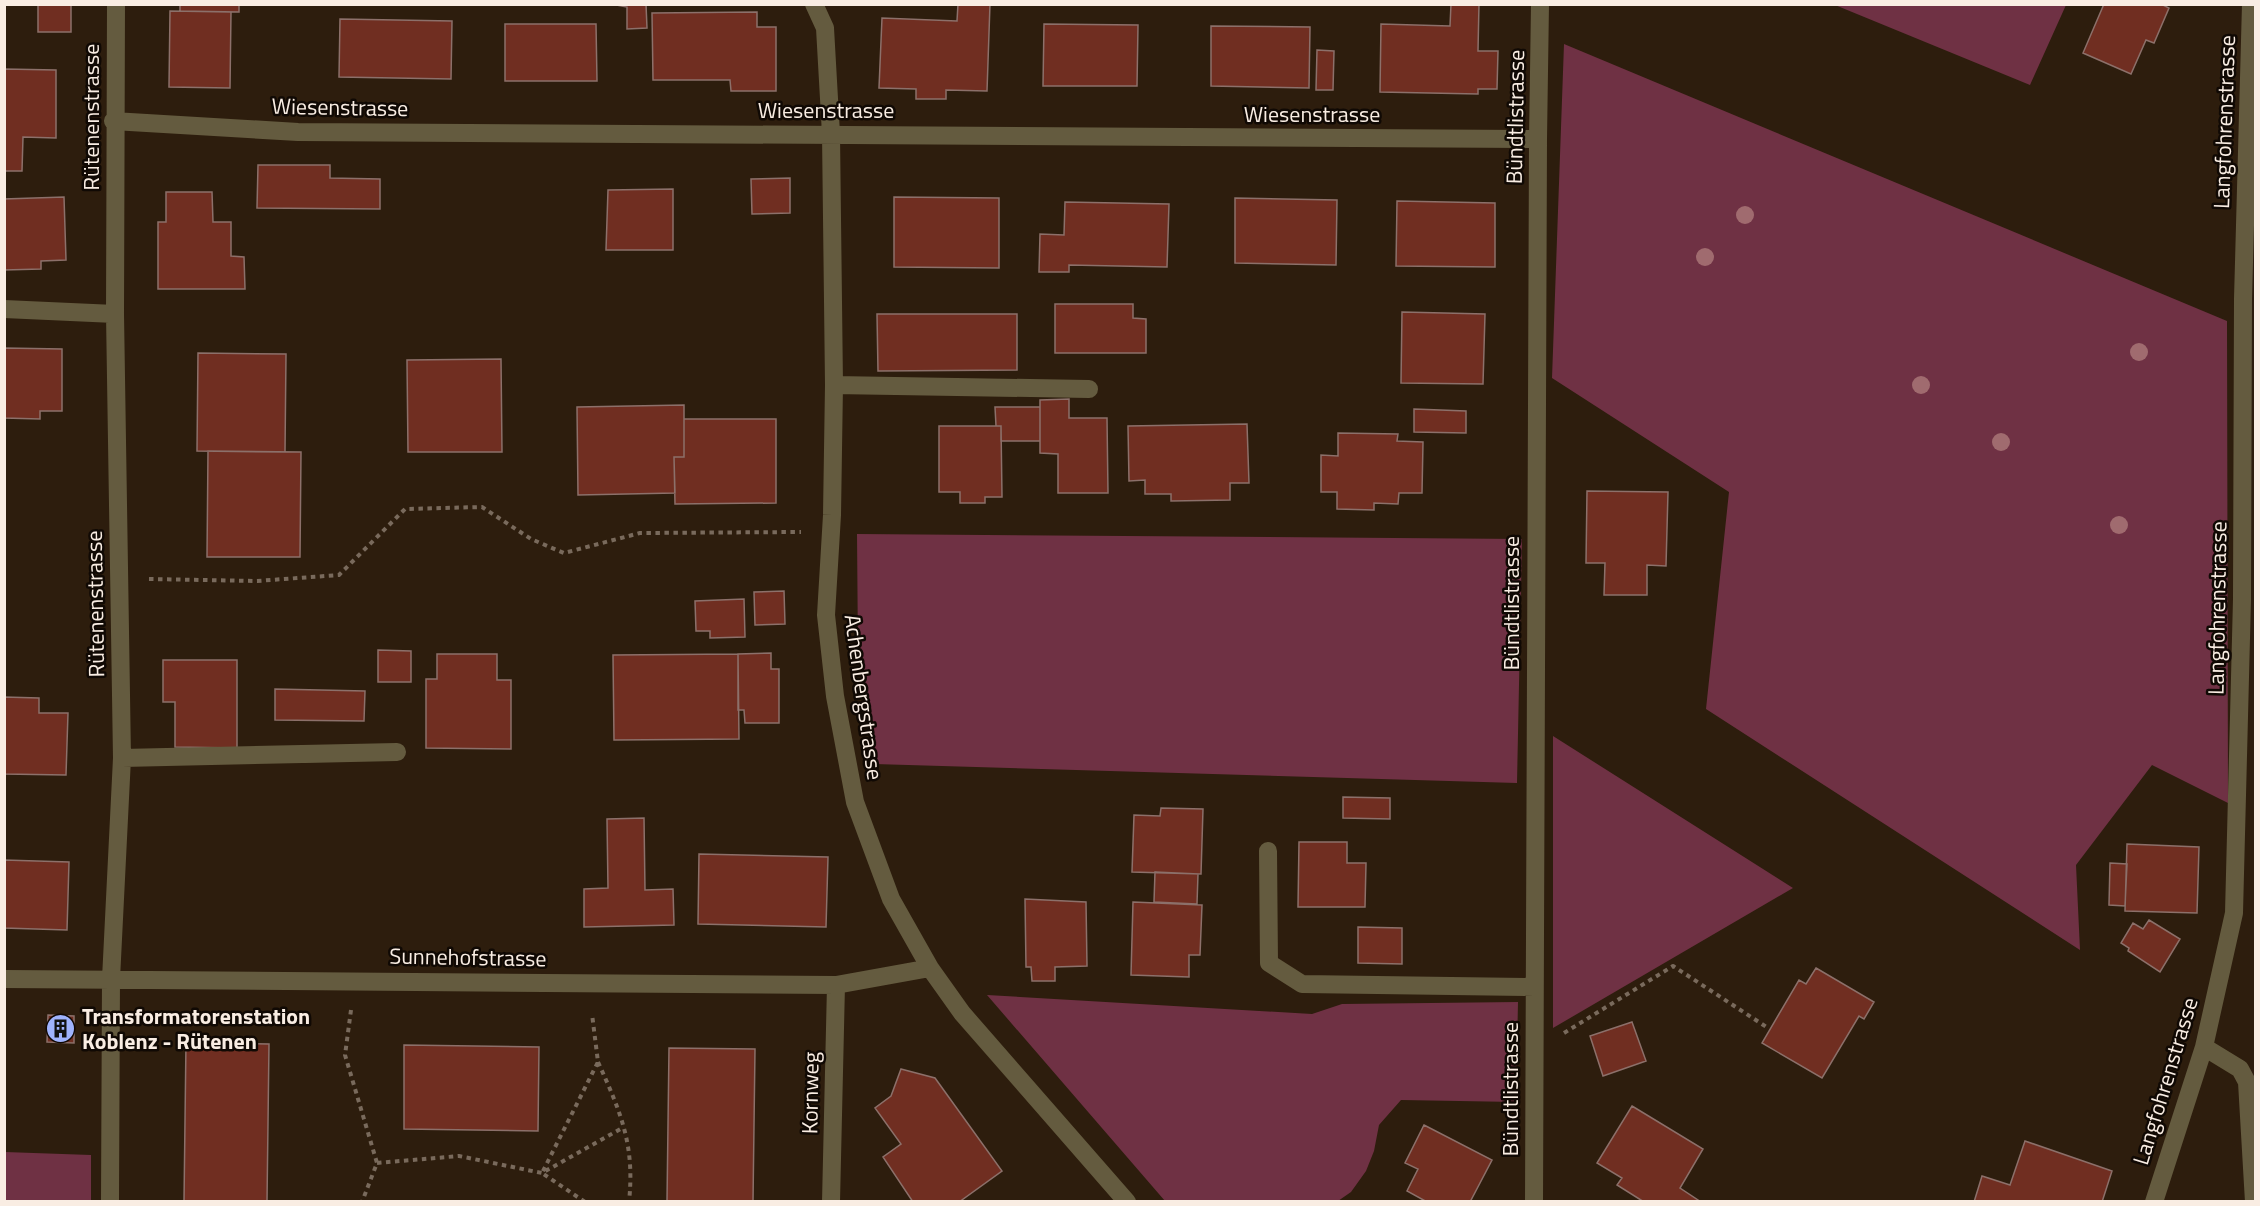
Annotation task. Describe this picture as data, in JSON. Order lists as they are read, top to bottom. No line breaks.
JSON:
{"streets":{"street":["Wiesenstrasse","Rütenenstrasse","Bündtlistrasse","Langfohrenstrasse","Achenbergstrasse","Sunnehofstrasse","Kornweg"]},"crossings":[["Wiesenstrasse","Rütenenstrasse"],["Wiesenstrasse","Bündtlistrasse"],["Wiesenstrasse","Achenbergstrasse"],["Rütenenstrasse","Sunnehofstrasse"],["Achenbergstrasse","Sunnehofstrasse"],["Sunnehofstrasse","Kornweg"]],"places":{"building":["Transformatorenstation Koblenz - Rütenen"]}}
